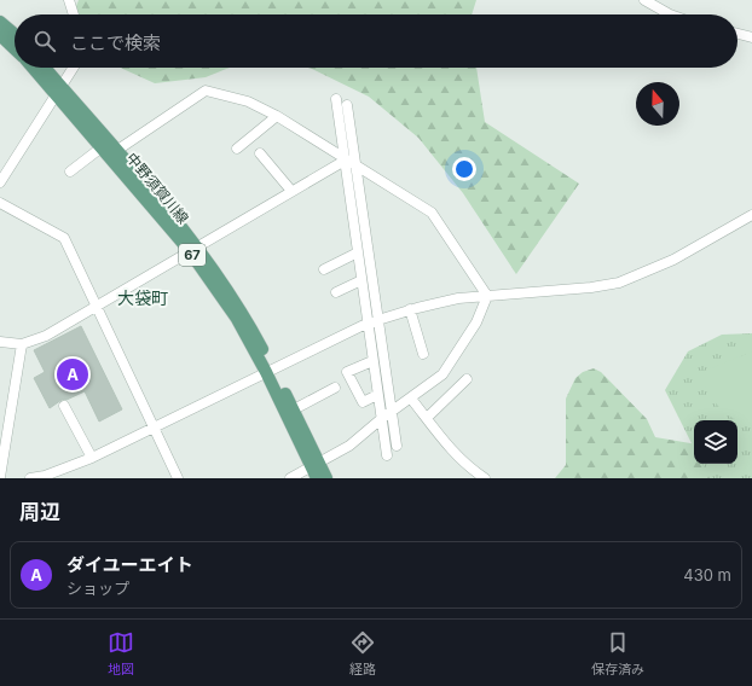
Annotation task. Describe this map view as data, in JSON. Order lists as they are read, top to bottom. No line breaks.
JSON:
{"streets":{"main road":["中野須賀川線","67"]},"districts":["大袋町"],"north":"top","page":{"search":"ここで検索","pins":"A","heading":"周辺","list":[{"mark":"A","name":"ダイユーエイト","note":"ショップ","value":"430 m"}],"nav":["地図","経路","保存済み"]}}
